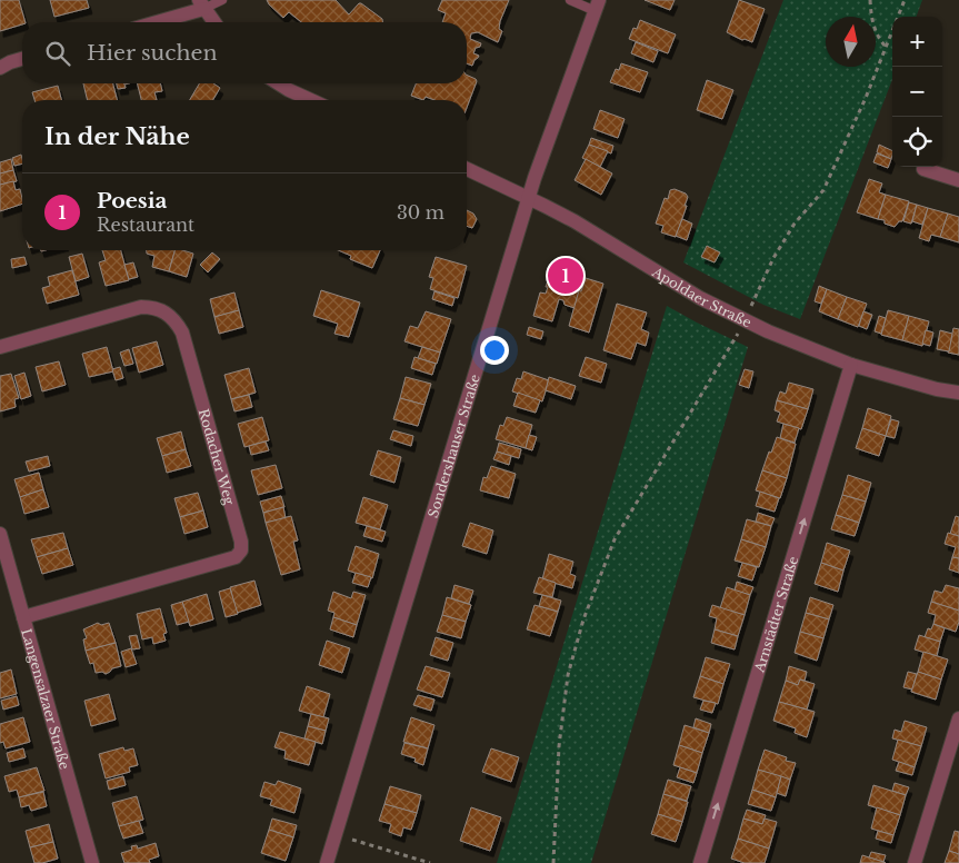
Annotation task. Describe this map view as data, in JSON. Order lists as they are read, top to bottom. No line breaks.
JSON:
{"streets":{"street":["Apoldaer Straße","Sondershauser Straße","Rodacher Weg","Arnstädter Straße","Langensalzaer Straße"]},"crossings":[["Apoldaer Straße","Sondershauser Straße"],["Apoldaer Straße","Arnstädter Straße"],["Rodacher Weg","Langensalzaer Straße"]],"one_way":["Arnstädter Straße"],"north":"top","page":{"map_buttons":["+","−"],"search":"Hier suchen","heading":"In der Nähe","list":[{"mark":"1","name":"Poesia","note":"Restaurant","value":"30 m"}],"pins":"1"}}
